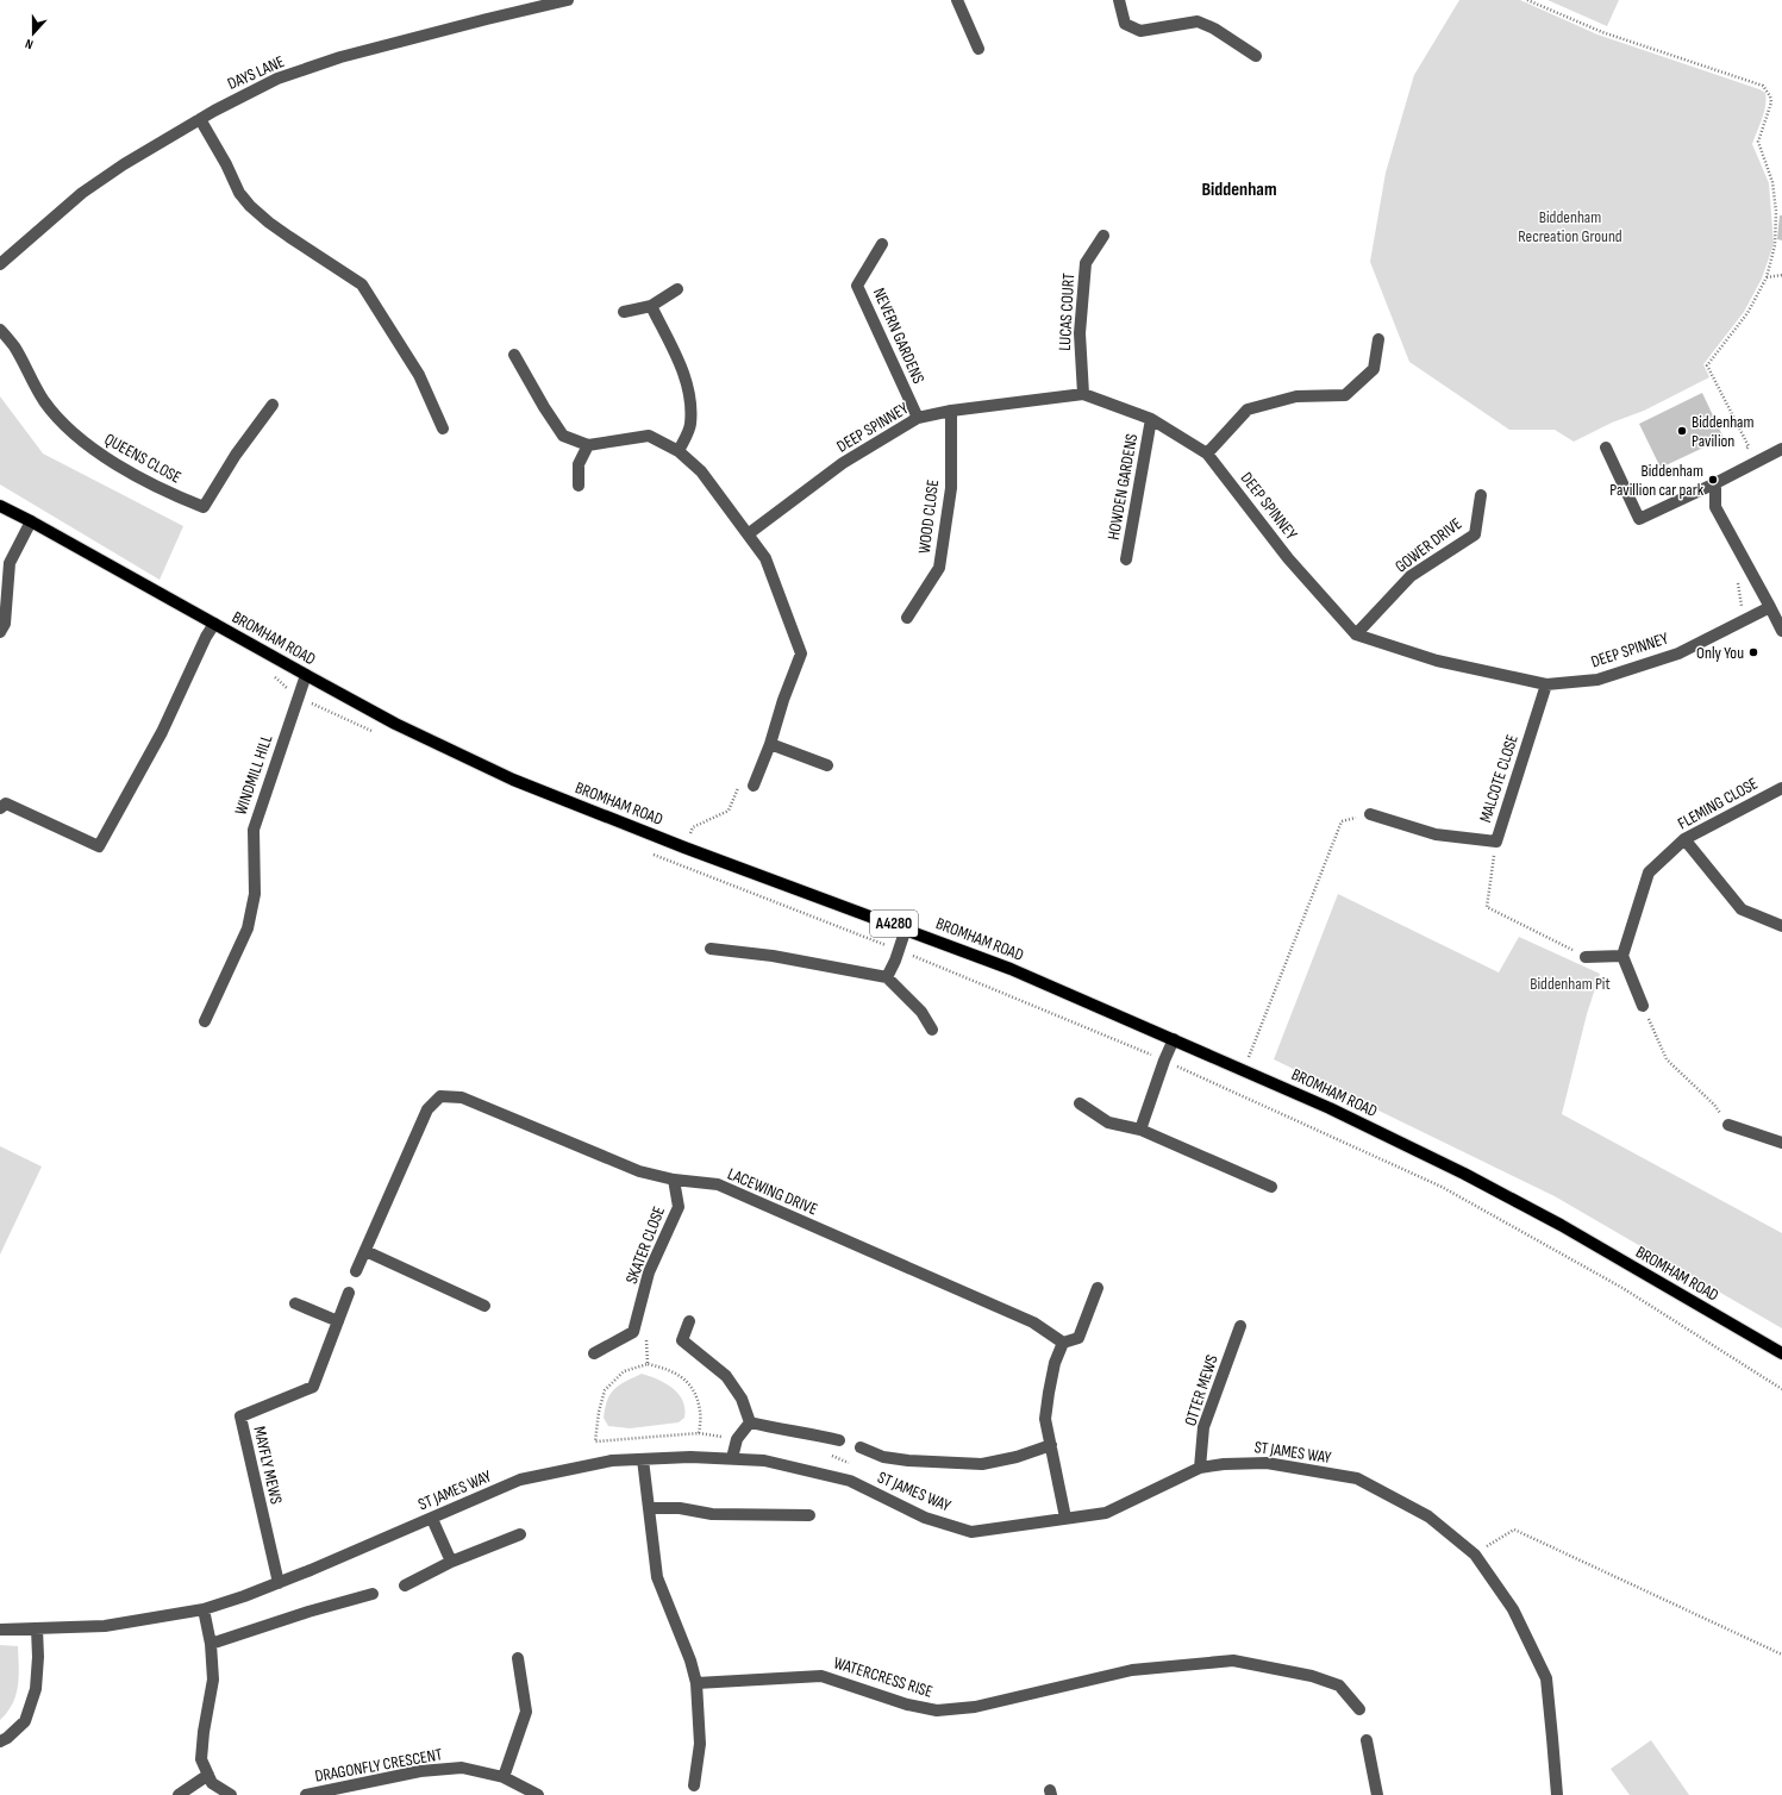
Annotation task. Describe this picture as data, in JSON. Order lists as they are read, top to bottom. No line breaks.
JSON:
{"streets":{"main road":["BROMHAM ROAD","A4280"],"street":["DAYS LANE","LUCAS COURT","NEVERN GARDENS","DEEP SPINNEY","QUEENS CLOSE","HOWDEN GARDENS","WOOD CLOSE","GOWER DRIVE","WINDMILL HILL","MALCOTE CLOSE","FLEMING CLOSE","LACEWING DRIVE","SKATER CLOSE","OTTER MEWS","ST JAMES WAY","MAYFLY MEWS","WATERCRESS RISE","DRAGONFLY CRESCENT"]},"crossings":[["LUCAS COURT","DEEP SPINNEY"],["NEVERN GARDENS","DEEP SPINNEY"],["DEEP SPINNEY","HOWDEN GARDENS"],["DEEP SPINNEY","WOOD CLOSE"],["DEEP SPINNEY","GOWER DRIVE"],["DEEP SPINNEY","MALCOTE CLOSE"],["BROMHAM ROAD","WINDMILL HILL"],["LACEWING DRIVE","SKATER CLOSE"],["OTTER MEWS","ST JAMES WAY"],["ST JAMES WAY","MAYFLY MEWS"]],"districts":["Biddenham"],"parks":["Biddenham Recreation Ground","Biddenham Pit"],"places":["Biddenham Pavilion","Biddenham Pavillion car park","Only You"],"north":"bottom"}
